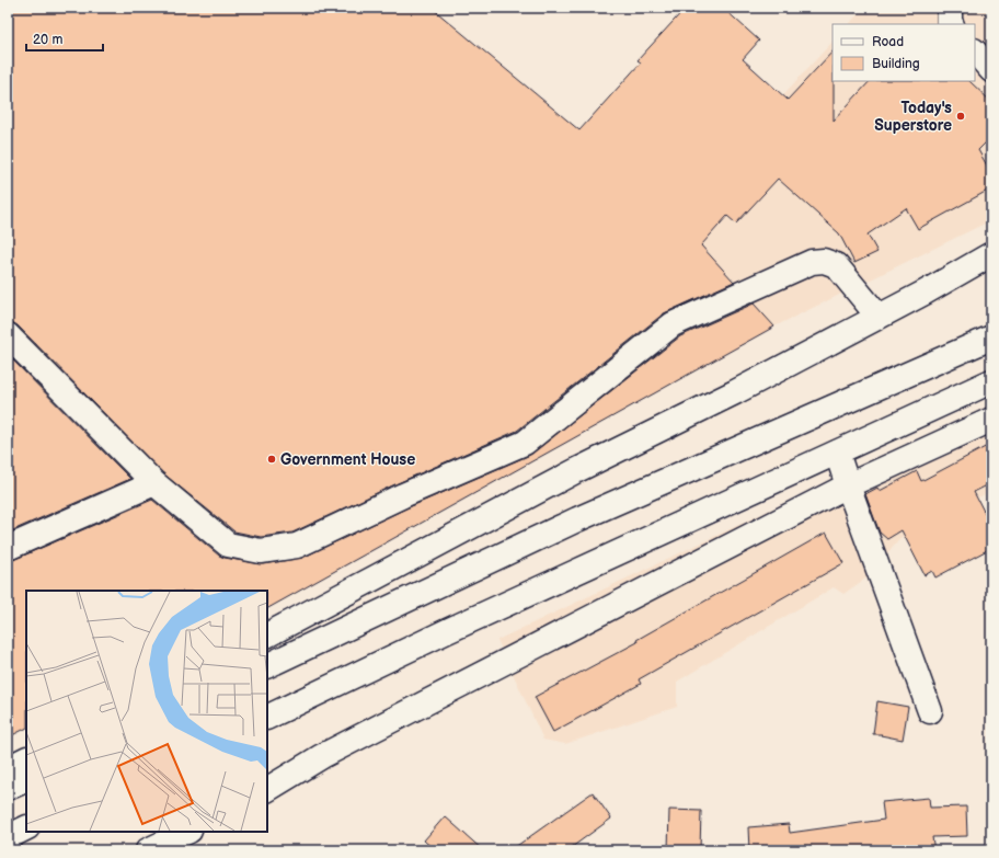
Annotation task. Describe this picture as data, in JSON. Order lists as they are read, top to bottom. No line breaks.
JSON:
{"places":["Today's Superstore","Government House"],"legend":["Road","Building"],"scale_bar":"20 m"}
